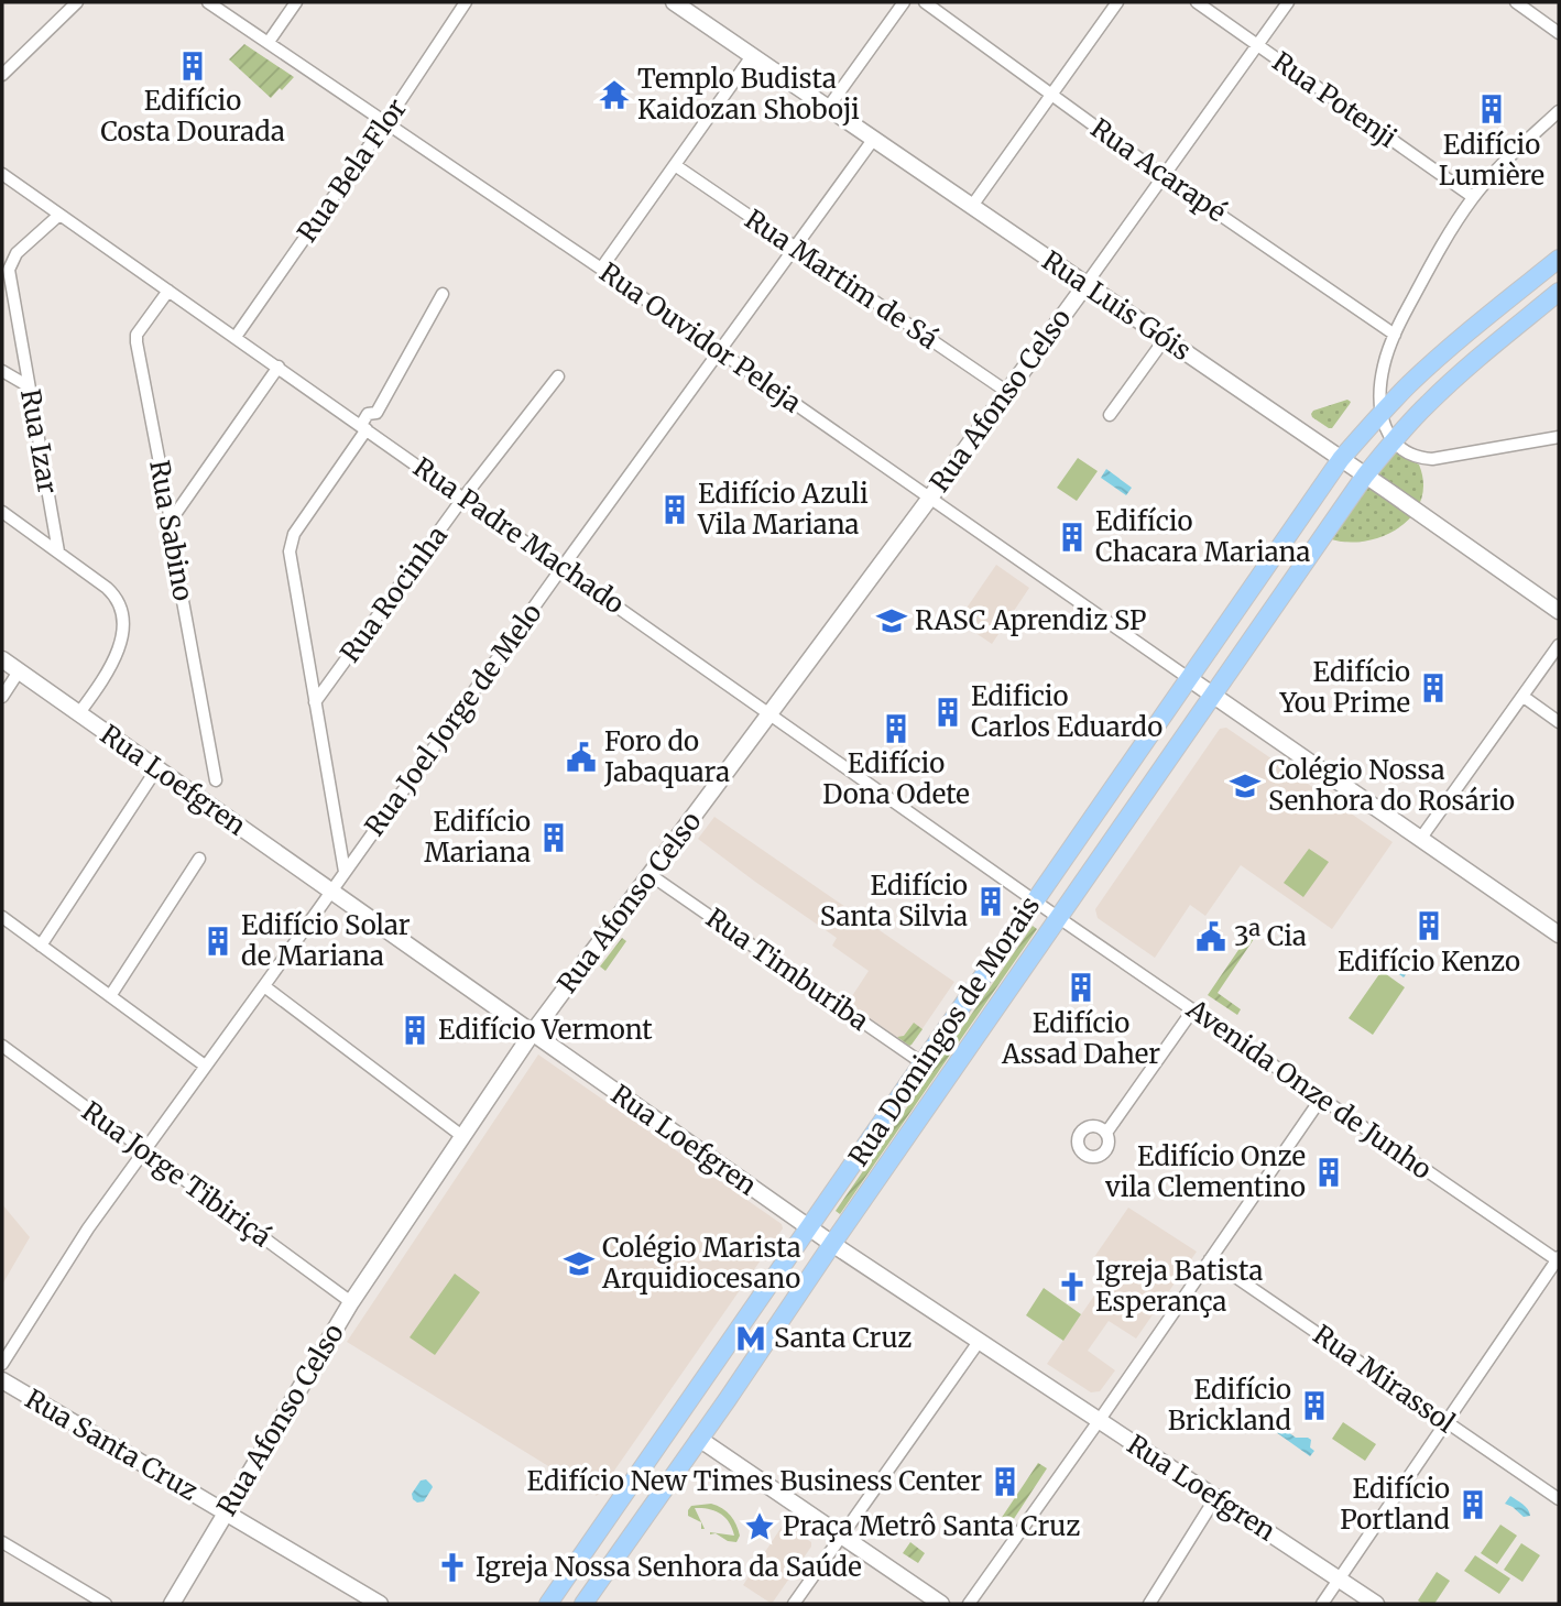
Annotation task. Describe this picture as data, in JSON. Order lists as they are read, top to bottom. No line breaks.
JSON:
{"streets":{"main road":["Rua Domingos de Morais"],"street":["Rua Potenji","Rua Bela Flor","Rua Acarapé","Rua Martim de Sá","Rua Luis Góis","Rua Ouvidor Peleja","Rua Afonso Celso","Rua Izar","Rua Sabino","Rua Padre Machado","Rua Rocinha","Rua Joel Jorge de Melo","Rua Loefgren","Rua Timburiba","Avenida Onze de Junho","Rua Jorge Tibiriçá","Rua Mirassol","Rua Santa Cruz"]},"crossings":[["Rua Potenji","Rua Afonso Celso"],["Rua Bela Flor","Rua Ouvidor Peleja"],["Rua Bela Flor","Rua Padre Machado"],["Rua Acarapé","Rua Afonso Celso"],["Rua Martim de Sá","Rua Afonso Celso"],["Rua Martim de Sá","Rua Joel Jorge de Melo"],["Rua Luis Góis","Rua Afonso Celso"],["Rua Luis Góis","Rua Joel Jorge de Melo"],["Rua Luis Góis","Rua Domingos de Morais"],["Rua Ouvidor Peleja","Rua Afonso Celso"],["Rua Ouvidor Peleja","Rua Joel Jorge de Melo"],["Rua Ouvidor Peleja","Rua Domingos de Morais"],["Rua Afonso Celso","Rua Padre Machado"],["Rua Afonso Celso","Rua Loefgren"],["Rua Afonso Celso","Rua Timburiba"],["Rua Afonso Celso","Rua Jorge Tibiriçá"],["Rua Afonso Celso","Rua Santa Cruz"],["Rua Izar","Rua Padre Machado"],["Rua Sabino","Rua Padre Machado"],["Rua Padre Machado","Rua Rocinha"],["Rua Padre Machado","Rua Joel Jorge de Melo"],["Rua Padre Machado","Rua Domingos de Morais"],["Rua Padre Machado","Avenida Onze de Junho"],["Rua Joel Jorge de Melo","Rua Loefgren"],["Rua Joel Jorge de Melo","Rua Jorge Tibiriçá"],["Rua Loefgren","Rua Domingos de Morais"],["Rua Timburiba","Rua Domingos de Morais"],["Rua Domingos de Morais","Avenida Onze de Junho"]],"places":{"building":["Edifício Costa Dourada","Edifício Lumière","Edifício Azuli Vila Mariana","Edifício Chacara Mariana","Edifício You Prime","Edificio Carlos Eduardo","Edifício Dona Odete","Edifício Mariana","Edifício Santa Silvia","Edifício Kenzo","Edifício Solar de Mariana","Edifício Assad Daher","Edifício Vermont","Edifício Onze vila Clementino","Edifício Brickland","Edifício New Times Business Center","Edifício Portland"],"temple":["Templo Budista Kaidozan Shoboji"],"school or university":["RASC Aprendiz SP","Colégio Nossa Senhora do Rosário","Colégio Marista Arquidiocesano"],"public building":["Foro do Jabaquara","3ª Cia"],"church":["Igreja Batista Esperança","Igreja Nossa Senhora da Saúde"],"metro station":["Santa Cruz"],"place":["Praça Metrô Santa Cruz"]}}
